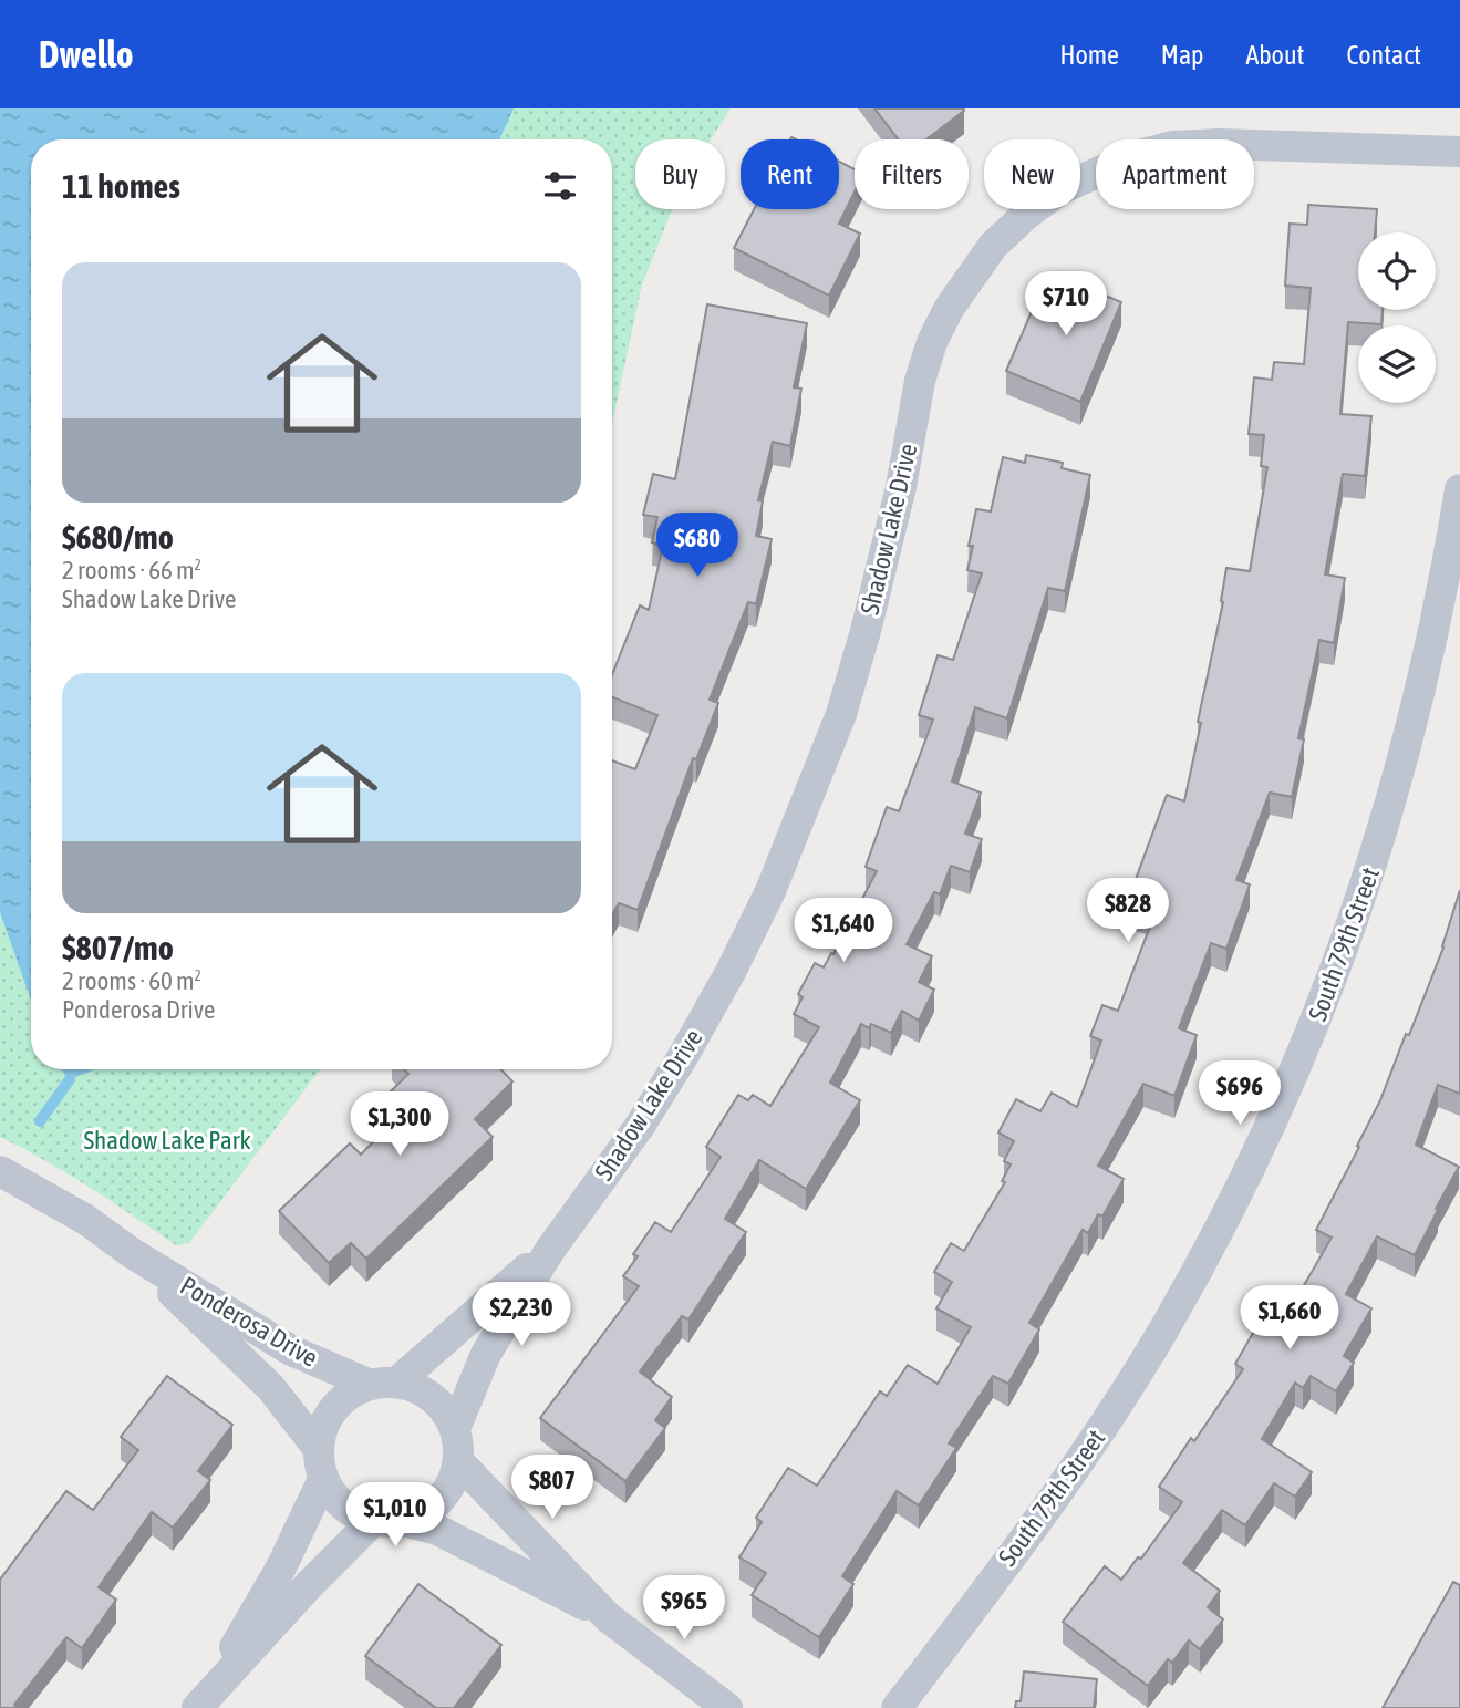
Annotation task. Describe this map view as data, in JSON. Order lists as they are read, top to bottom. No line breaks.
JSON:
{"streets":{"street":["Shadow Lake Drive","South 79th Street","Ponderosa Drive"]},"crossings":[["Shadow Lake Drive","Ponderosa Drive"]],"parks":["Shadow Lake Park"],"page":{"header":"Dwello","nav":["Home","Map","About","Contact"],"chip":["Buy","Rent","Filters","New","Apartment"],"heading":"11 homes","list":[{"name":"$680/mo","note":"2 rooms · 66 m² · Shadow Lake Drive"},{"name":"$807/mo","note":"2 rooms · 60 m² · Ponderosa Drive"}],"price":["$710","$680","$828","$1,640","$696","$1,300","$2,230","$1,660","$807","$1,010","$965"]}}
